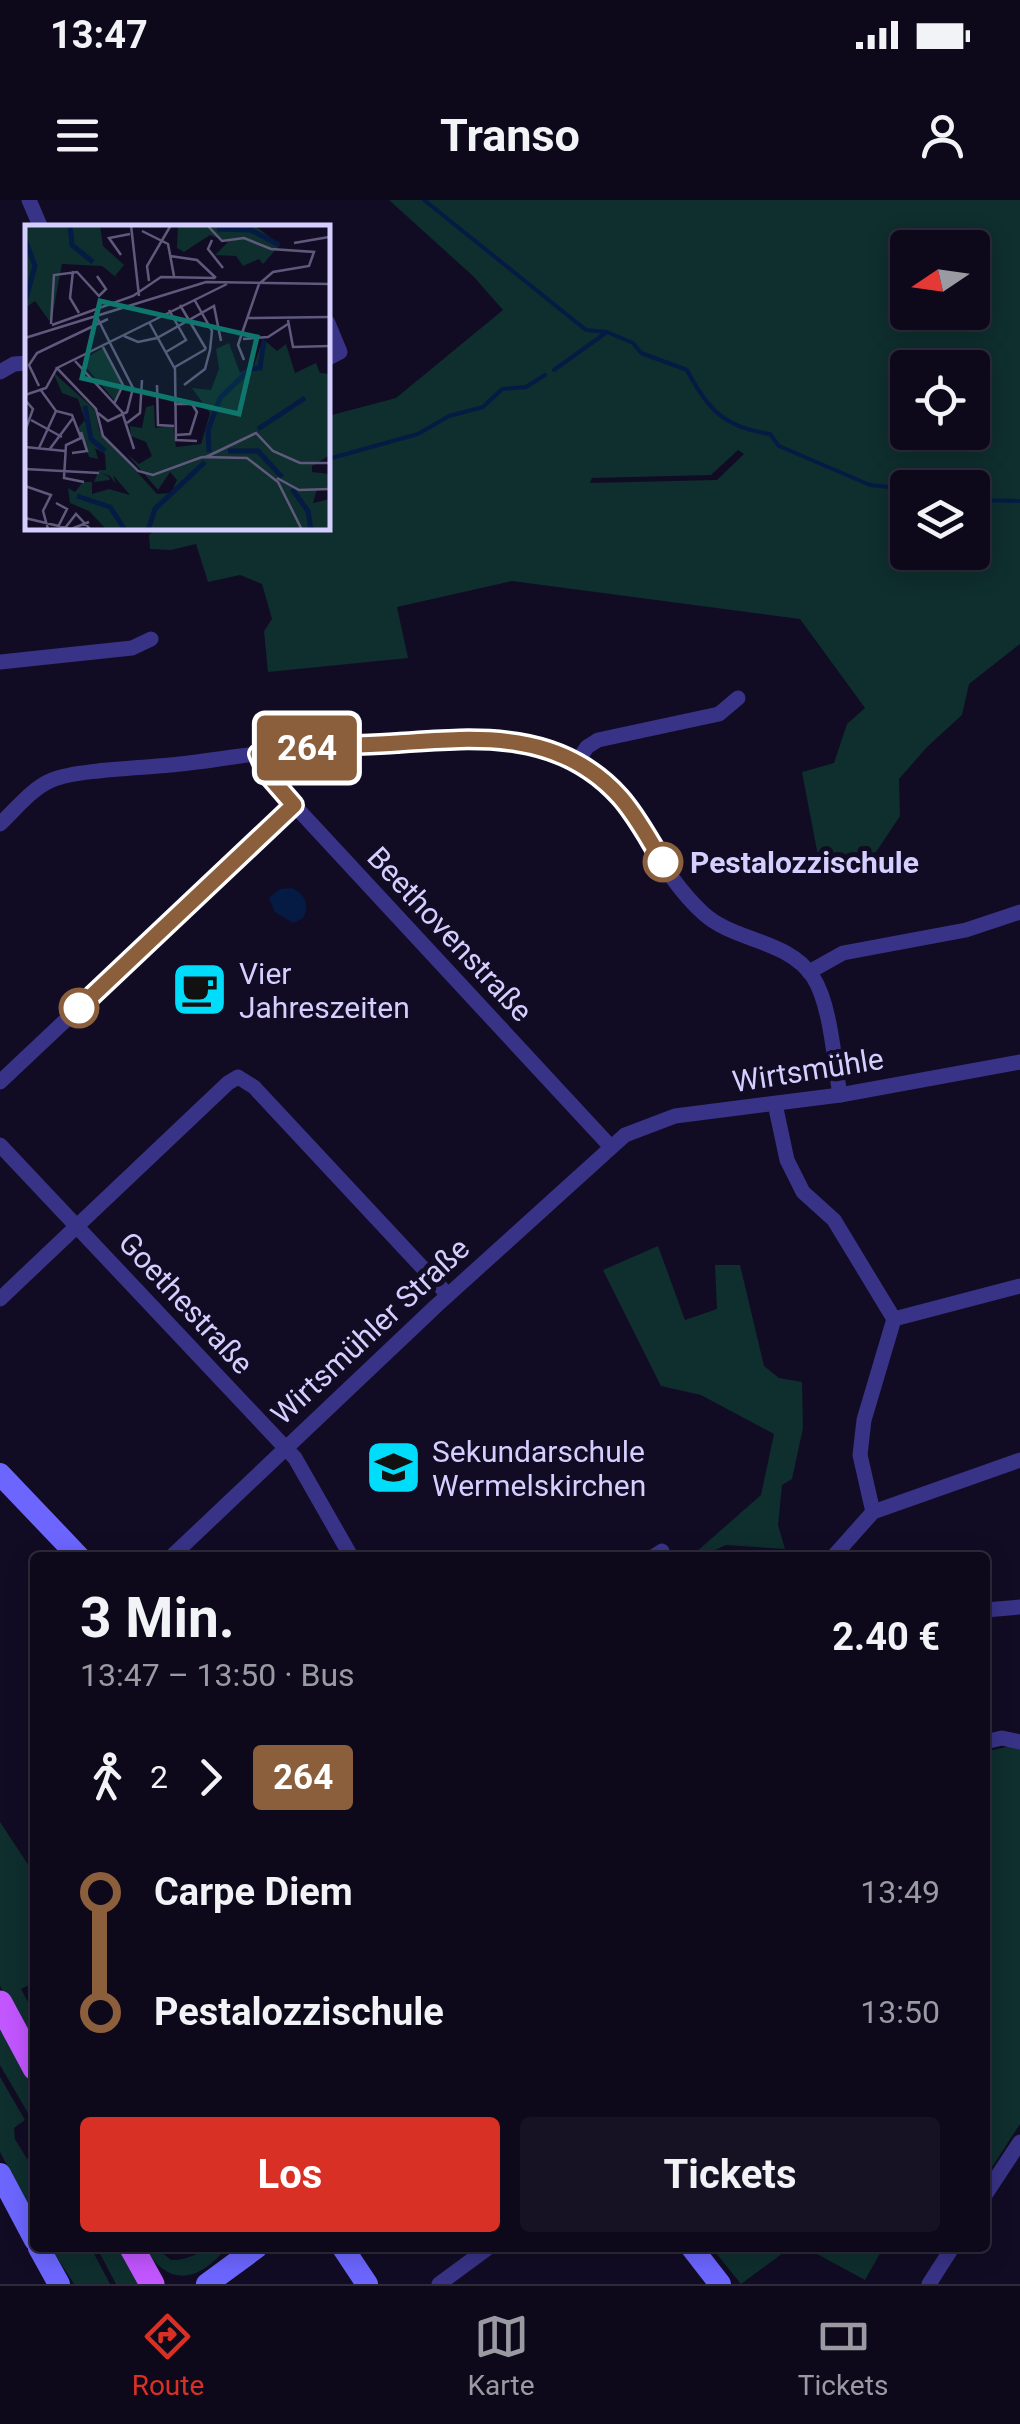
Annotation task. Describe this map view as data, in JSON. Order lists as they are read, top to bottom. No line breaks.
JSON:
{"streets":{"street":["Beethovenstraße","Wirtsmühle","Goethestraße","Wirtsmühler Straße"]},"crossings":[["Beethovenstraße","Wirtsmühle"],["Beethovenstraße","Wirtsmühler Straße"],["Wirtsmühle","Wirtsmühler Straße"],["Goethestraße","Wirtsmühler Straße"]],"places":{"other":["Pestalozzischule"],"cafe":["Vier Jahreszeiten"],"school or university":["Sekundarschule Wermelskirchen"]},"lines":["bus line 264"],"north":"left","page":{"status":"13:47","header":"Transo","on_map":"264","heading":["3 Min.","13:47 – 13:50 · Bus","2.40 €"],"legs":["2","264"],"list":[{"name":"Carpe Diem","value":"13:49"},{"name":"Pestalozzischule","value":"13:50"}],"buttons":["Los","Tickets"],"tabs":["Route","Karte","Tickets"]}}
